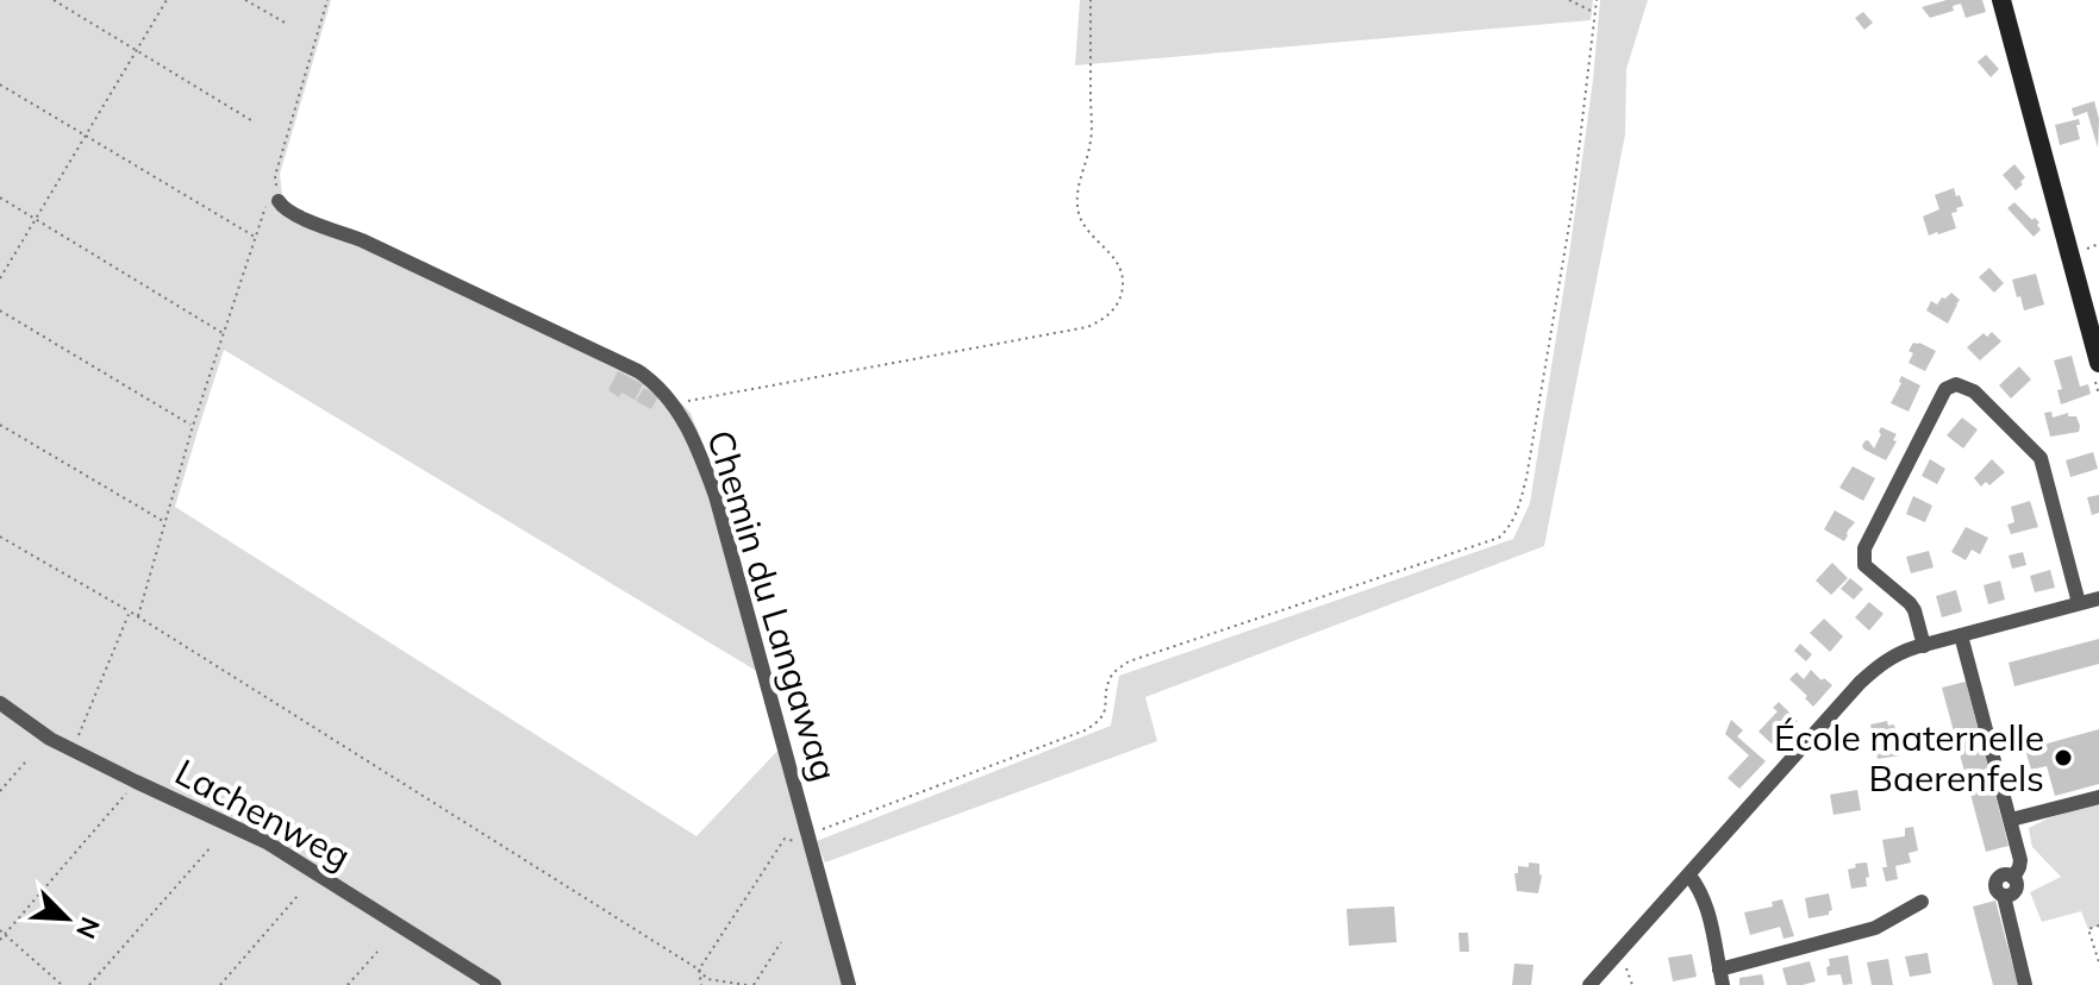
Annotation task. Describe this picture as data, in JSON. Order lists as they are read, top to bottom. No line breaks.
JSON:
{"streets":{"street":["Chemin du Langawag","Lachenweg"]},"places":["École maternelle Baerenfels"],"north":"bottom right"}
